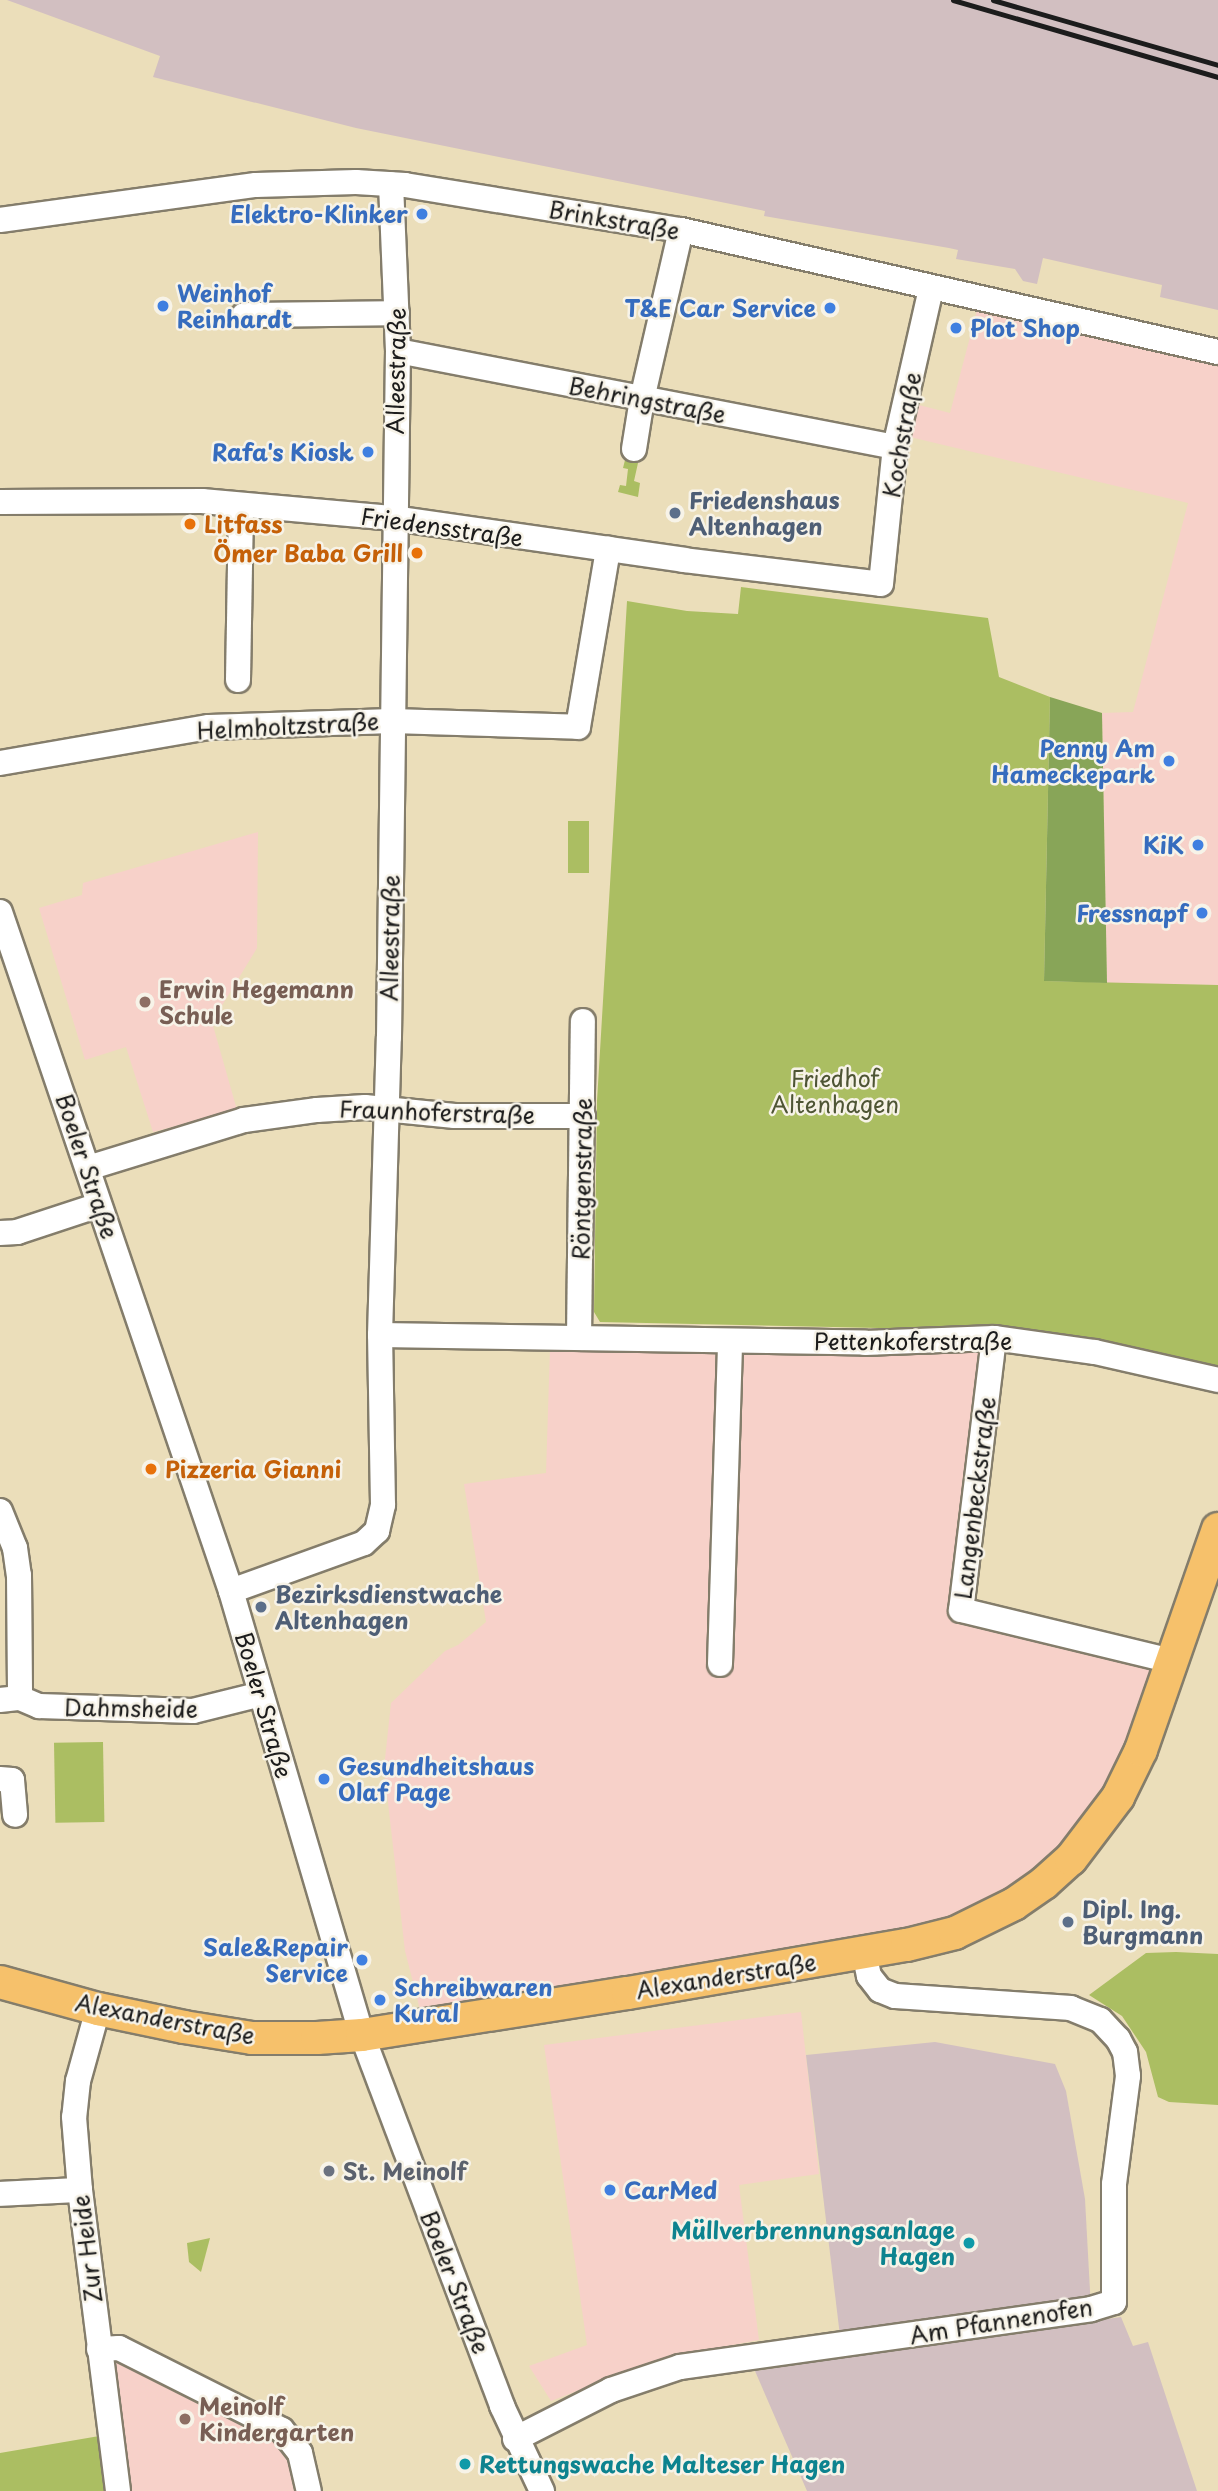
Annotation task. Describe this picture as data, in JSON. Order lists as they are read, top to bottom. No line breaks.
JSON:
{"streets":{"main road":["Alexanderstraße"],"street":["Brinkstraße","Alleestraße","Behringstraße","Kochstraße","Friedensstraße","Helmholtzstraße","Fraunhoferstraße","Boeler Straße","Röntgenstraße","Pettenkoferstraße","Langenbeckstraße","Dahmsheide","Zur Heide","Am Pfannenofen"]},"crossings":[["Brinkstraße","Alleestraße"],["Brinkstraße","Kochstraße"],["Alleestraße","Behringstraße"],["Alleestraße","Friedensstraße"],["Alleestraße","Helmholtzstraße"],["Alleestraße","Fraunhoferstraße"],["Alleestraße","Boeler Straße"],["Alleestraße","Pettenkoferstraße"],["Behringstraße","Kochstraße"],["Kochstraße","Friedensstraße"],["Friedensstraße","Helmholtzstraße"],["Fraunhoferstraße","Boeler Straße"],["Fraunhoferstraße","Röntgenstraße"],["Boeler Straße","Dahmsheide"],["Boeler Straße","Alexanderstraße"],["Boeler Straße","Am Pfannenofen"],["Röntgenstraße","Pettenkoferstraße"],["Pettenkoferstraße","Langenbeckstraße"],["Langenbeckstraße","Alexanderstraße"],["Alexanderstraße","Zur Heide"],["Alexanderstraße","Am Pfannenofen"]],"parks":["Friedhof Altenhagen"],"places":["Elektro-Klinker","Weinhof Reinhardt","T&E Car Service","Plot Shop","Rafa's Kiosk","Friedenshaus Altenhagen","Litfass","Ömer Baba Grill","Penny Am Hameckepark","KiK","Fressnapf","Erwin Hegemann Schule","Pizzeria Gianni","Bezirksdienstwache Altenhagen","Gesundheitshaus Olaf Page","Dipl. Ing. Burgmann","Sale&Repair Service","Schreibwaren Kural","St. Meinolf","CarMed","Müllverbrennungsanlage Hagen","Meinolf Kindergarten","Rettungswache Malteser Hagen"]}
